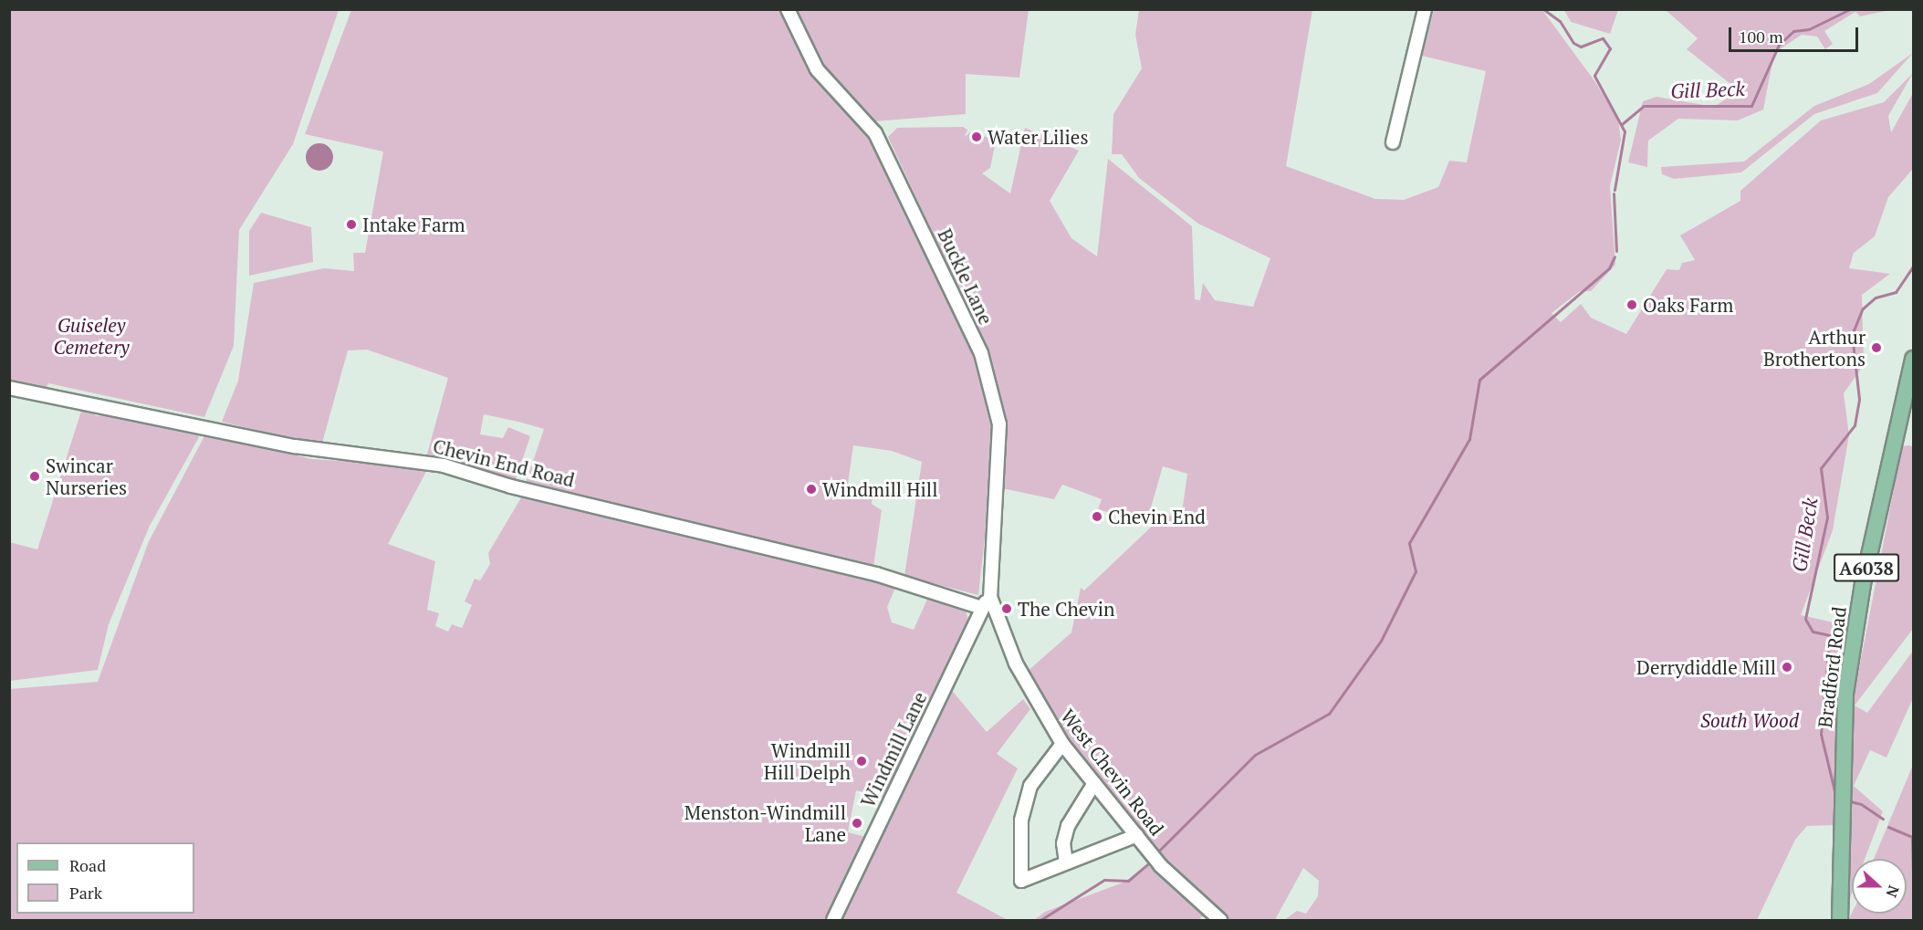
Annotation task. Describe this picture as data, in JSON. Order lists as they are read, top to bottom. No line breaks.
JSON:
{"streets":{"main road":["A6038","Bradford Road"],"street":["Buckle Lane","Chevin End Road","Windmill Lane","West Chevin Road"]},"crossings":[["Buckle Lane","Windmill Lane"],["Buckle Lane","West Chevin Road"],["Chevin End Road","Windmill Lane"],["Windmill Lane","West Chevin Road"]],"water":["Gill Beck"],"parks":["Guiseley Cemetery","South Wood"],"places":["Water Lilies","Intake Farm","Oaks Farm","Arthur Brothertons","Swincar Nurseries","Windmill Hill","Chevin End","The Chevin","Derrydiddle Mill","Windmill Hill Delph","Menston-Windmill Lane"],"legend":["Road","Park"],"scale_bar":"100 m","north":"right"}
